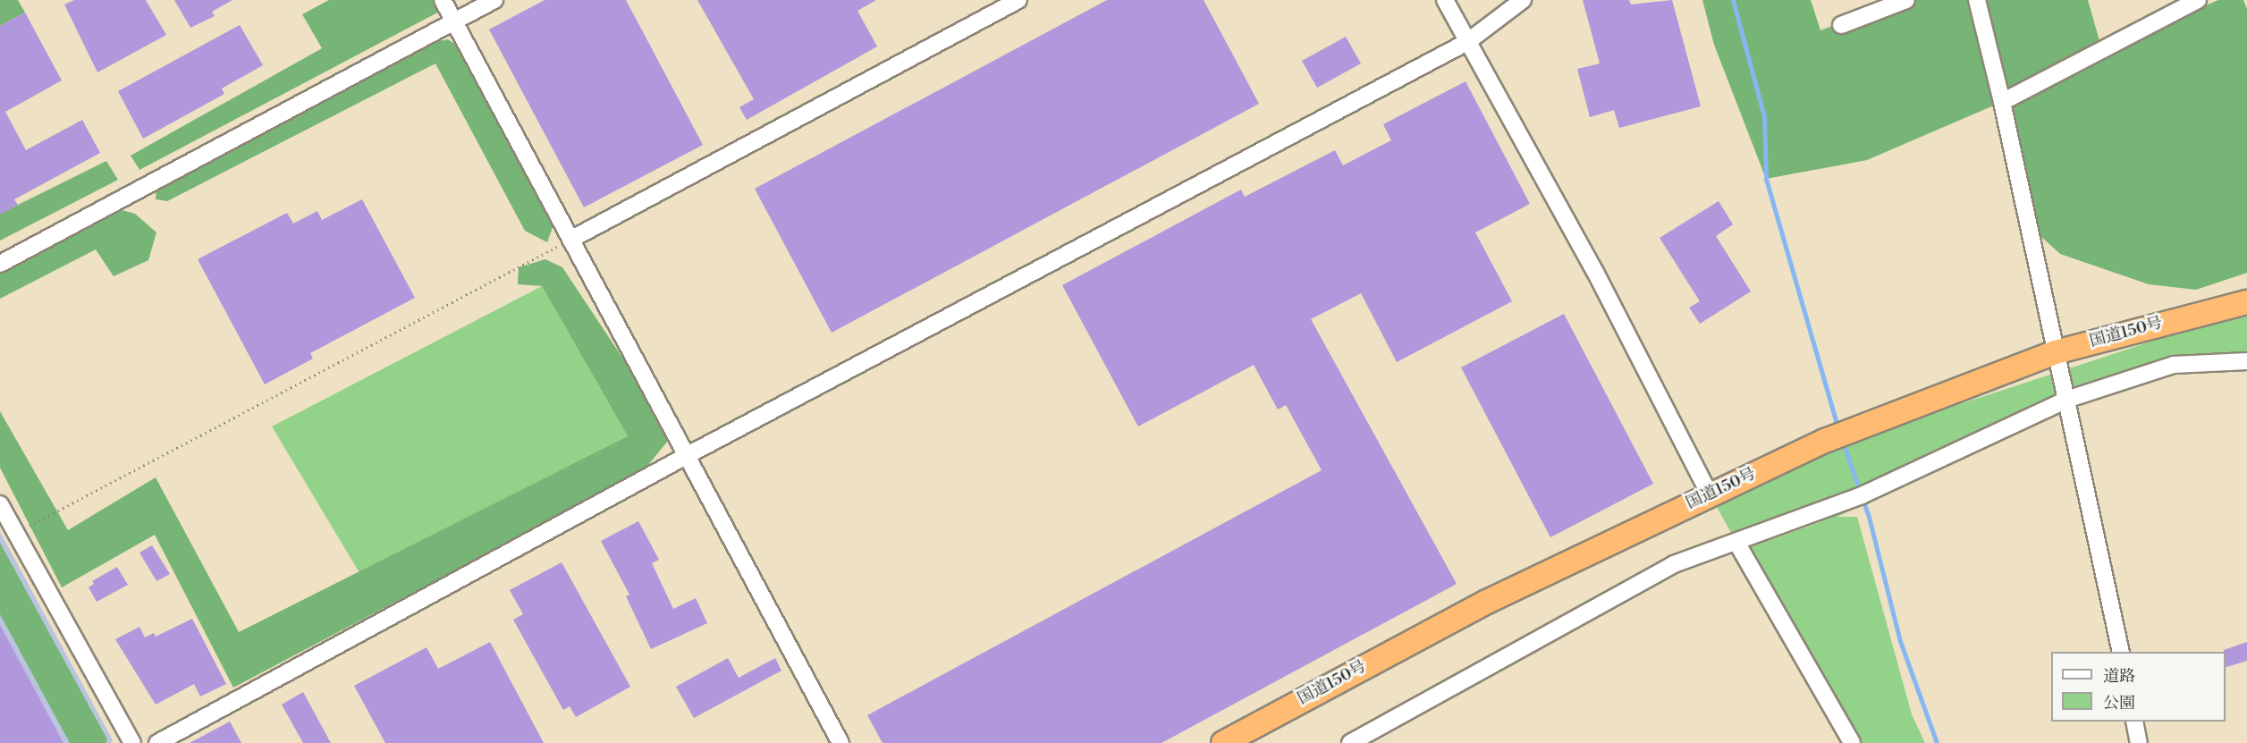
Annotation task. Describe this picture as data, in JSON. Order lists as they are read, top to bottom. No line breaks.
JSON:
{"streets":{"highway":["国道150号"]},"legend":["道路","公園"]}
